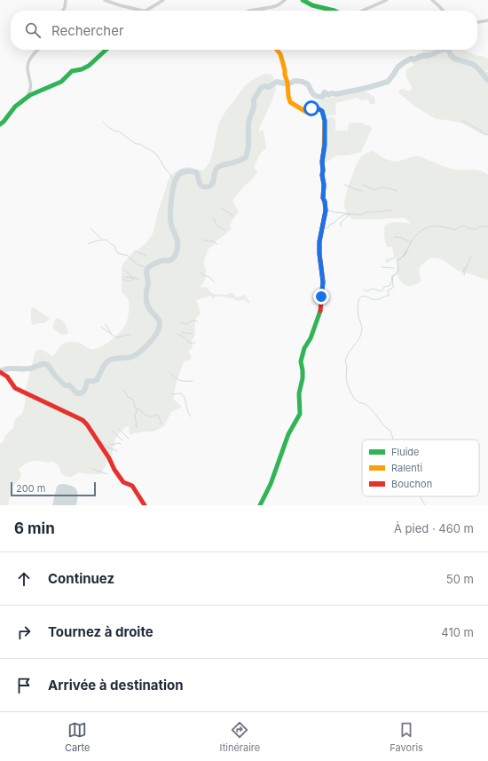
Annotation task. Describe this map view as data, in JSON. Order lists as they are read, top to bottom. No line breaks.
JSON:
{"legend":["Fluide","Ralenti","Bouchon"],"scale_bar":"200 m","page":{"search":"Rechercher","scale":"200 m","heading":["6 min","À pied · 460 m"],"list":[["Continuez","50 m"],["Tournez à droite","410 m"],"Arrivée à destination"],"nav":["Carte","Itinéraire","Favoris"]}}
